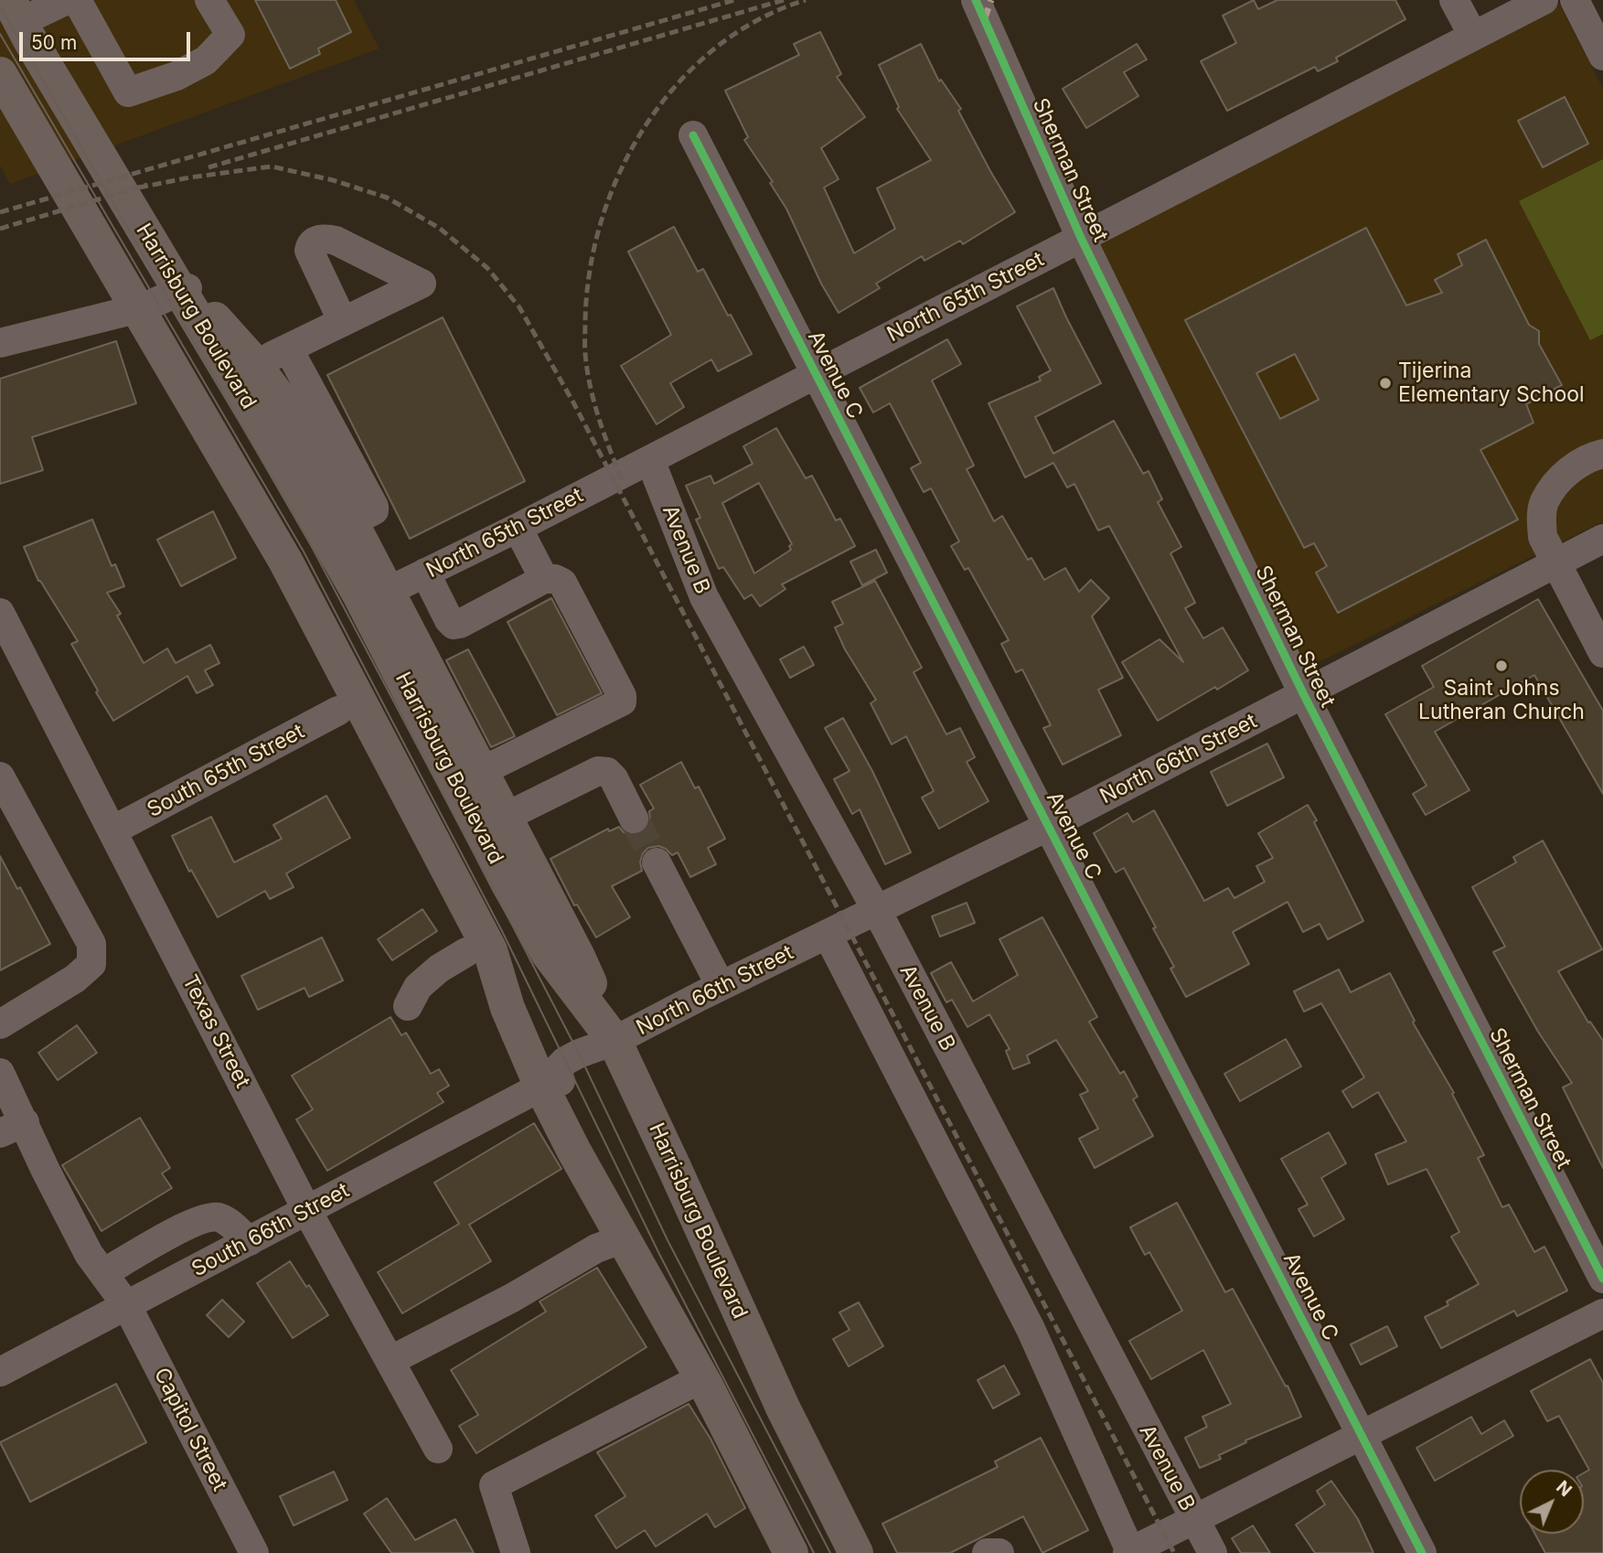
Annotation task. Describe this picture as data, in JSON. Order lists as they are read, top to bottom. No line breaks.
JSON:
{"streets":{"main road":["Harrisburg Boulevard"],"street":["Sherman Street","North 65th Street","Avenue C","Avenue B","North 66th Street","South 65th Street","Texas Street","South 66th Street","Capitol Street"]},"crossings":[["Sherman Street","North 65th Street"],["Sherman Street","North 66th Street"],["North 65th Street","Harrisburg Boulevard"],["North 65th Street","Avenue C"],["North 65th Street","Avenue B"],["Harrisburg Boulevard","North 66th Street"],["Harrisburg Boulevard","South 66th Street"],["Avenue C","North 66th Street"],["Avenue B","North 66th Street"],["North 66th Street","South 66th Street"],["South 65th Street","Texas Street"],["Texas Street","South 66th Street"],["South 66th Street","Capitol Street"]],"places":["Tijerina Elementary School","Saint Johns Lutheran Church"],"scale_bar":"50 m","north":"top right"}
